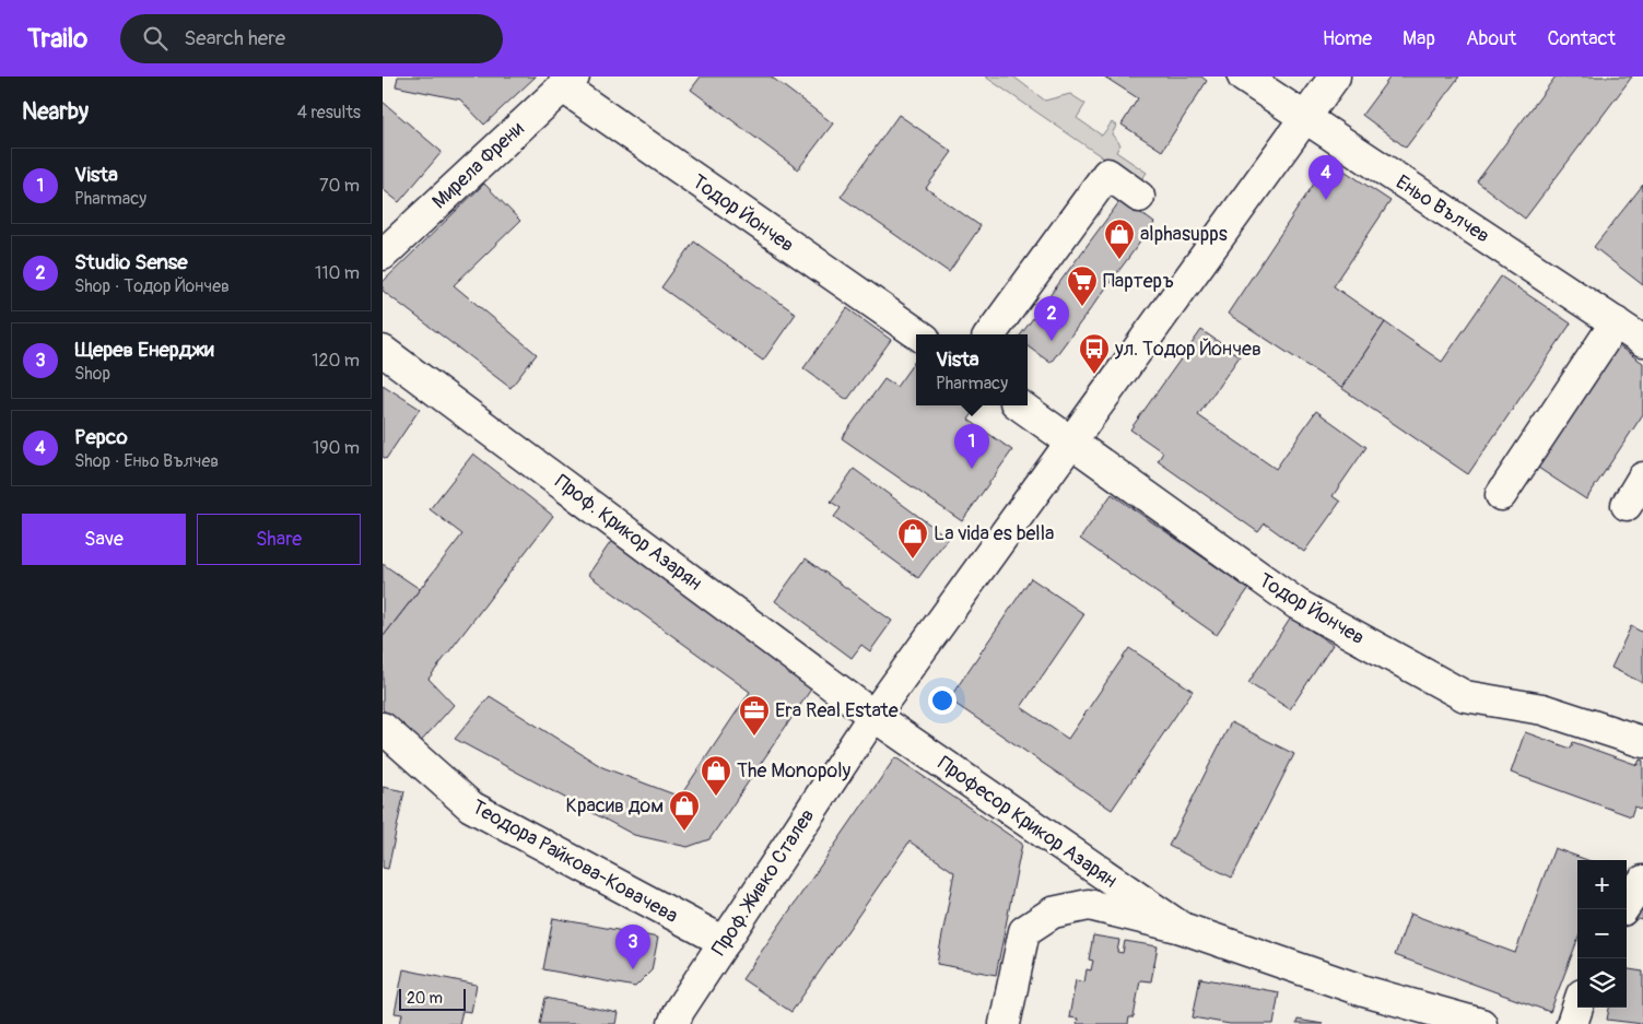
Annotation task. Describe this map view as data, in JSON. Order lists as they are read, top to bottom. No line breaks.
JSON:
{"streets":{"street":["Мирела Френи","Еньо Вълчев","Тодор Йончев","Проф. Крикор Азарян","Професор Крикор Азарян","Теодора Райкова-Ковачева","Проф. Живко Сталев"]},"crossings":[["Мирела Френи","Тодор Йончев"],["Еньо Вълчев","Проф. Живко Сталев"],["Тодор Йончев","Проф. Живко Сталев"],["Проф. Крикор Азарян","Професор Крикор Азарян"],["Проф. Крикор Азарян","Проф. Живко Сталев"],["Професор Крикор Азарян","Проф. Живко Сталев"],["Теодора Райкова-Ковачева","Проф. Живко Сталев"]],"places":{"shop":["alphasupps","La vida es bella","The Monopoly","Красив дом"],"supermarket":["Партеръ"],"bus stop":["ул. Тодор Йончев"],"office":["Era Real Estate"]},"scale_bar":"20 m","page":{"header":"Trailo","search":"Search here","nav":["Home","Map","About","Contact"],"heading":["Nearby","4 results"],"list":[{"mark":"1","name":"Vista","note":"Pharmacy","value":"70 m"},{"mark":"2","name":"Studio Sense","note":"Shop · Тодор Йончев","value":"110 m"},{"mark":"3","name":"Щерев Енерджи","note":"Shop","value":"120 m"},{"mark":"4","name":"Pepco","note":"Shop · Еньо Вълчев","value":"190 m"}],"pins":["4","2","1","3"],"popup":["Vista","Pharmacy"],"buttons":["Save","Share"],"map_buttons":["+","−"],"scale":"20 m"}}
